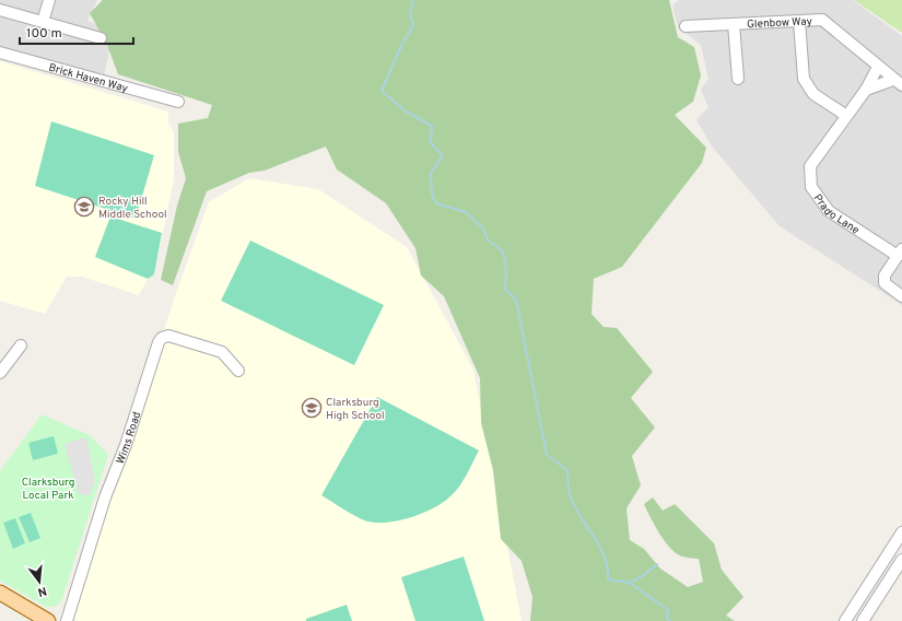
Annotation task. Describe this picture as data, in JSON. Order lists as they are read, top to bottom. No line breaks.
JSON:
{"streets":{"street":["Glenbow Way","Brick Haven Way","Prado Lane","Wims Road"]},"crossings":[["Glenbow Way","Prado Lane"]],"parks":["Clarksburg Local Park"],"places":{"school or university":["Rocky Hill Middle School","Clarksburg High School"]},"scale_bar":"100 m","north":"bottom"}
